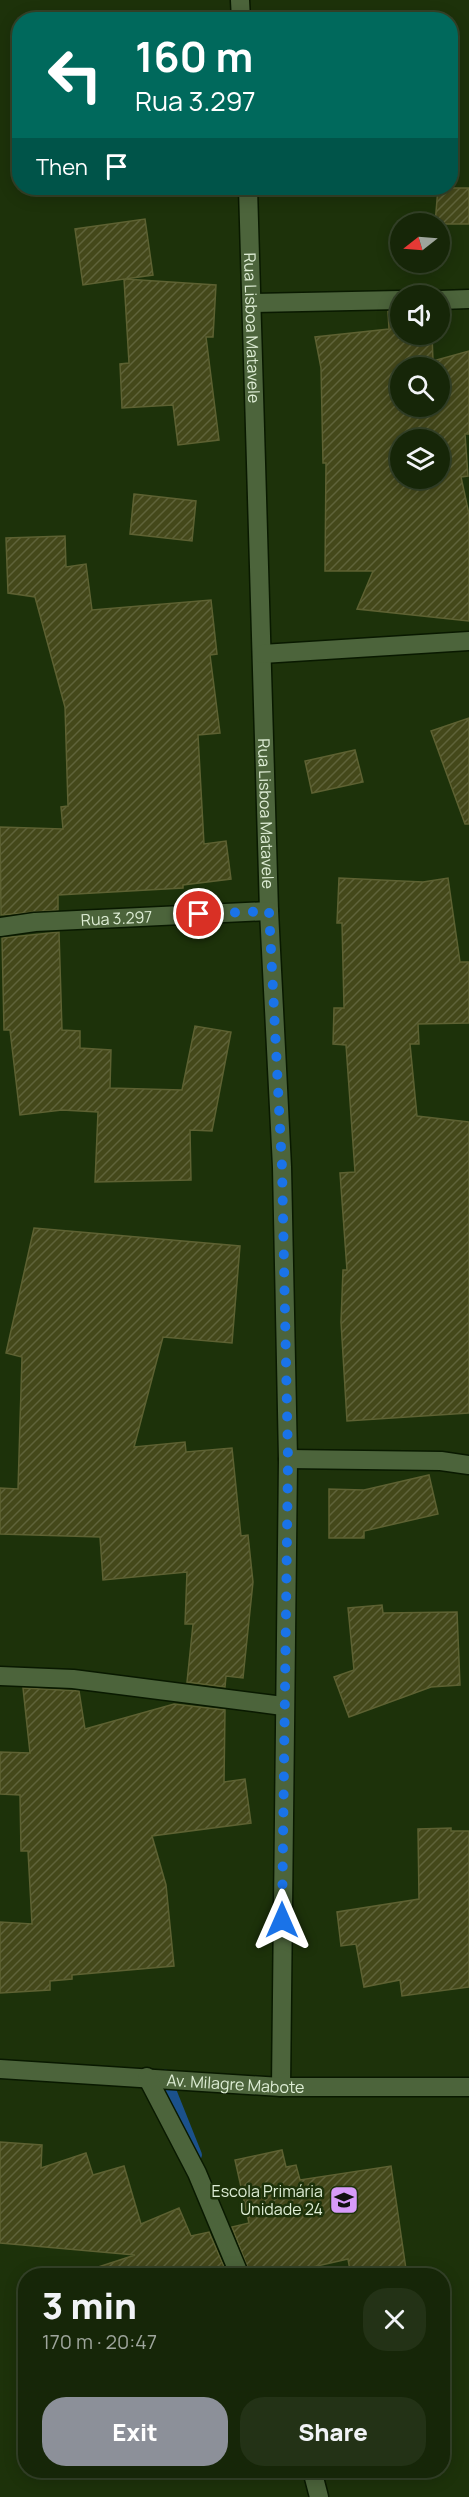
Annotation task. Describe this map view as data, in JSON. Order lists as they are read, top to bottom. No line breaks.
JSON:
{"streets":{"street":["Rua Lisboa Matavele","Rua 3.297","Av. Milagre Mabote"]},"crossings":[["Rua Lisboa Matavele","Rua 3.297"],["Rua Lisboa Matavele","Av. Milagre Mabote"]],"places":{"school or university":["Escola Primária Unidade 24"]},"north":"left","page":{"turn":["160 m","Rua 3.297"],"then":"Then","heading":["3 min","170 m · 20:47"],"buttons":["Exit","Share"]}}
